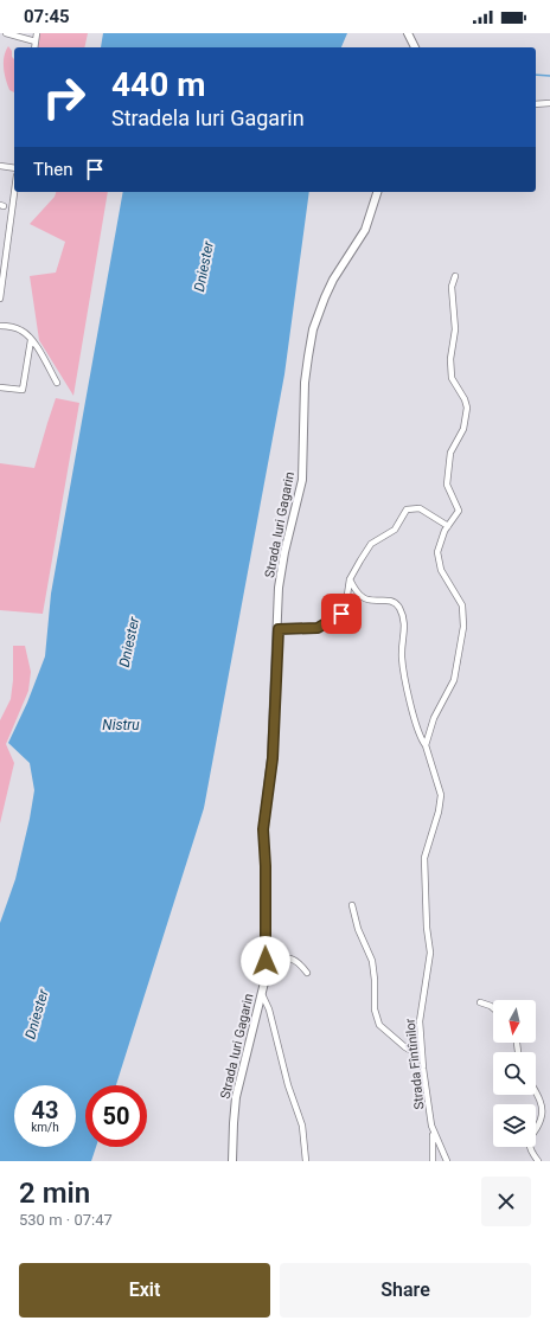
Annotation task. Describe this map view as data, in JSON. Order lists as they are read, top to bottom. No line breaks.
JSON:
{"streets":{"main road":["Strada Iuri Gagarin"],"street":["Strada Fîntînilor"]},"water":["Dniester","Nistru"],"north":"bottom","page":{"status":"07:45","turn":["440 m","Stradela Iuri Gagarin"],"then":"Then","speed":"43 km/h","limit":"50","heading":["2 min","530 m · 07:47"],"buttons":["Exit","Share"]}}
